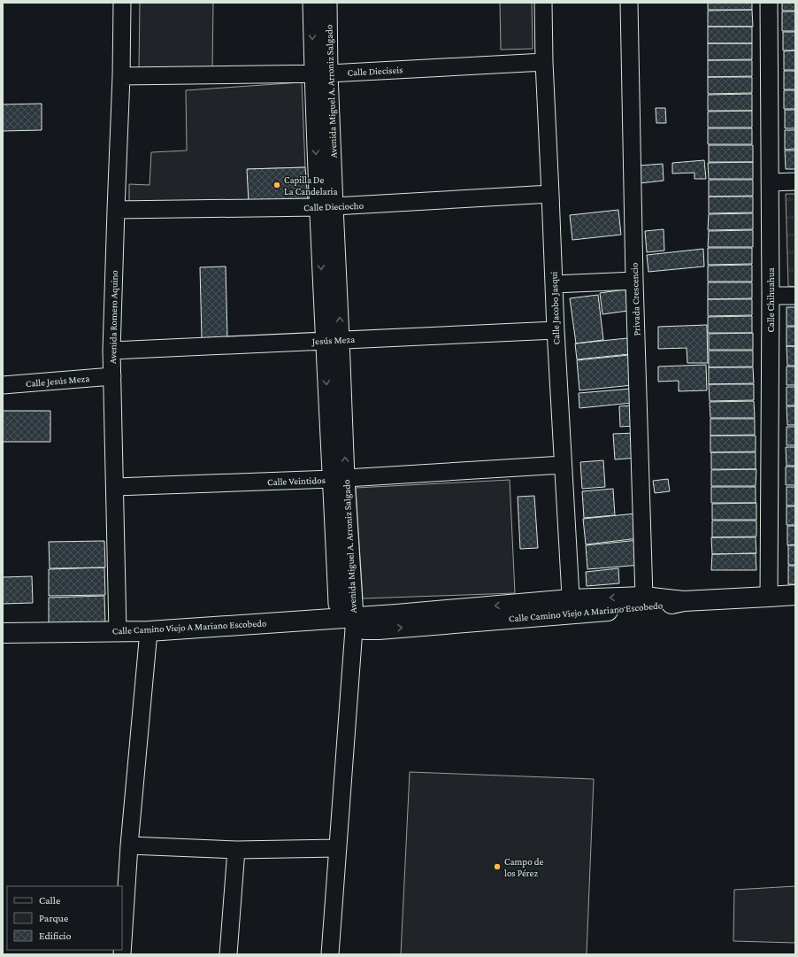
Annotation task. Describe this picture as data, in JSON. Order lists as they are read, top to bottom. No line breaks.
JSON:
{"streets":{"street":["Calle Dieciseis","Avenida Miguel A. Arroniz Salgado","Calle Dieciocho","Privada Crescencio","Calle Chihuahua","Calle Jacobo Jasqui","Avenida Romero Aquino","Jesús Meza","Calle Jesús Meza","Calle Veintidos","Calle Camino Viejo A Mariano Escobedo"]},"crossings":[["Calle Dieciseis","Avenida Miguel A. Arroniz Salgado"],["Calle Dieciseis","Calle Jacobo Jasqui"],["Calle Dieciseis","Avenida Romero Aquino"],["Avenida Miguel A. Arroniz Salgado","Calle Dieciocho"],["Avenida Miguel A. Arroniz Salgado","Jesús Meza"],["Avenida Miguel A. Arroniz Salgado","Calle Veintidos"],["Avenida Miguel A. Arroniz Salgado","Calle Camino Viejo A Mariano Escobedo"],["Calle Dieciocho","Calle Jacobo Jasqui"],["Calle Dieciocho","Avenida Romero Aquino"],["Privada Crescencio","Calle Camino Viejo A Mariano Escobedo"],["Calle Jacobo Jasqui","Jesús Meza"],["Calle Jacobo Jasqui","Calle Veintidos"],["Calle Jacobo Jasqui","Calle Camino Viejo A Mariano Escobedo"],["Avenida Romero Aquino","Jesús Meza"],["Avenida Romero Aquino","Calle Jesús Meza"],["Avenida Romero Aquino","Calle Veintidos"],["Avenida Romero Aquino","Calle Camino Viejo A Mariano Escobedo"]],"places":["Capilla De La Candelaria","Campo de los Pérez"],"legend":["Calle","Parque","Edificio"]}
